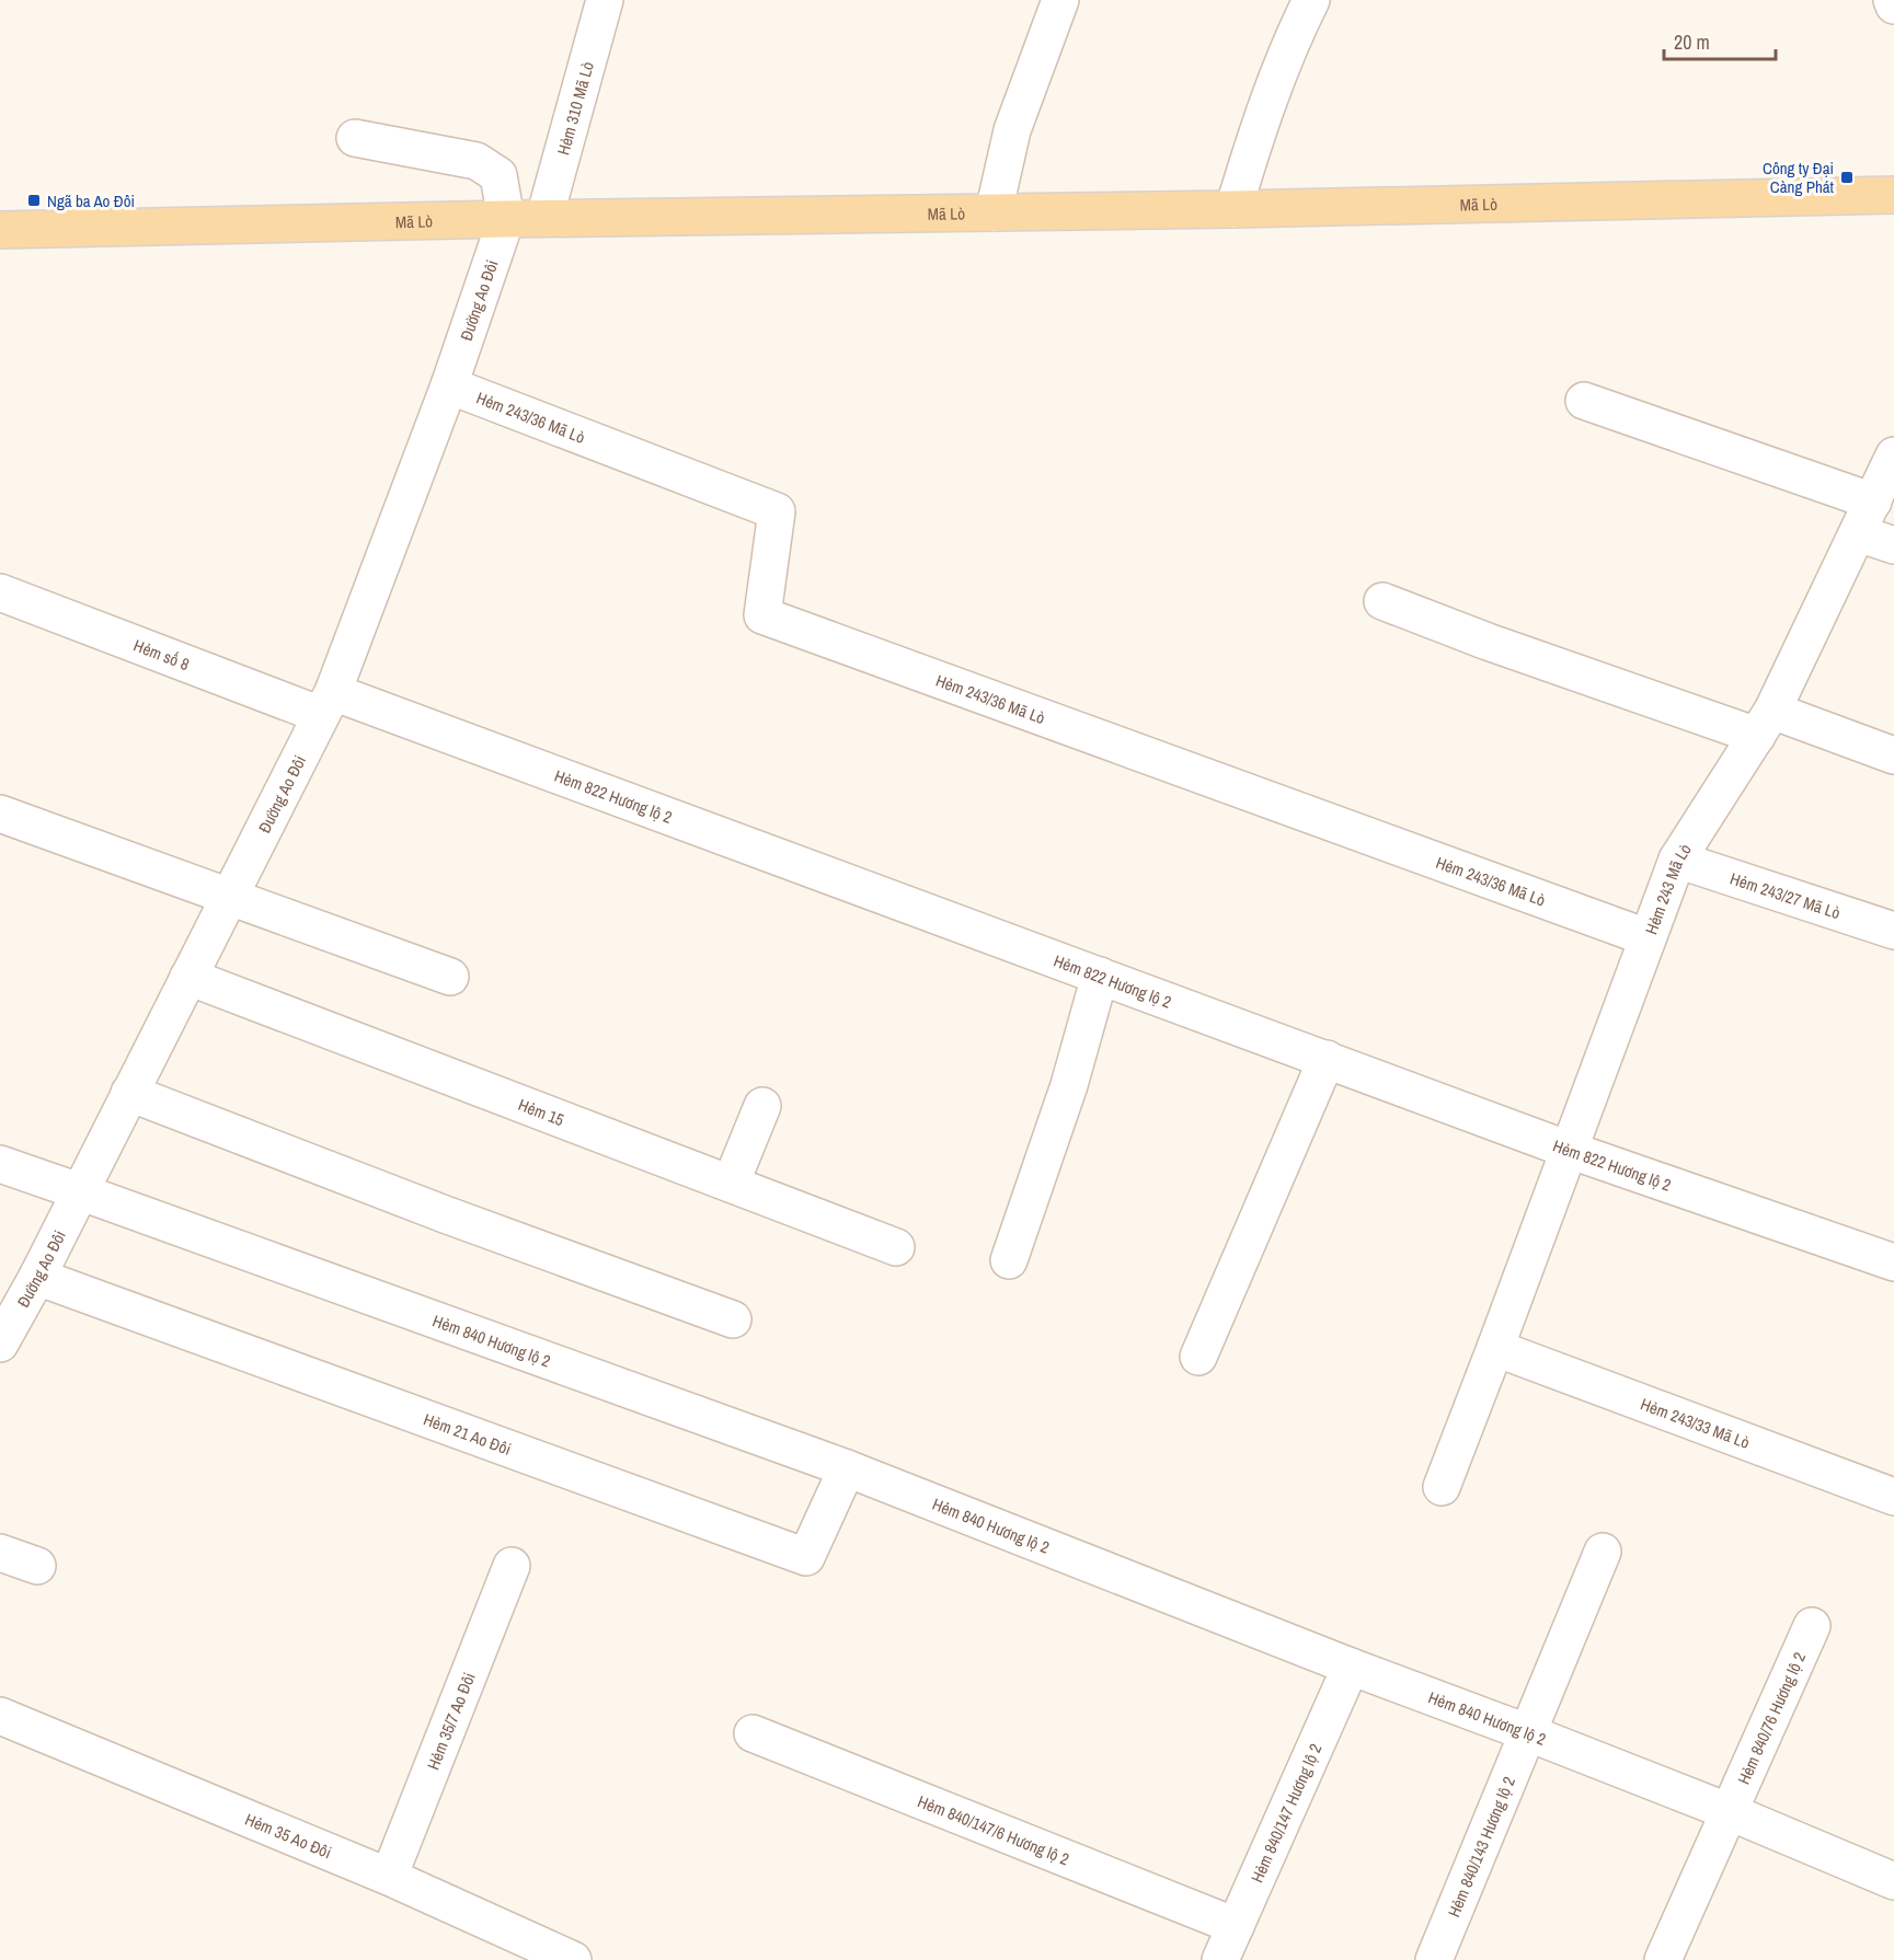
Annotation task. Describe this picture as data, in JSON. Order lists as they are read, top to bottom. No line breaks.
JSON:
{"streets":{"main road":["Mã Lò"],"street":["Hẻm 310 Mã Lò","Đường Ao Đôi","Hẻm 243/36 Mã Lò","Hẻm số 8","Hẻm 822 Hương lộ 2","Hẻm 243 Mã Lò","Hẻm 243/27 Mã Lò","Hẻm 15","Hẻm 840 Hương lộ 2","Hẻm 243/33 Mã Lò","Hẻm 21 Ao Đôi","Hẻm 840/76 Hương lộ 2","Hẻm 35/7 Ao Đôi","Hẻm 840/147 Hương lộ 2","Hẻm 840/147/6 Hương lộ 2","Hẻm 35 Ao Đôi","Hẻm 840/143 Hương lộ 2"]},"crossings":[["Hẻm 310 Mã Lò","Mã Lò"],["Mã Lò","Đường Ao Đôi"],["Đường Ao Đôi","Hẻm 243/36 Mã Lò"],["Đường Ao Đôi","Hẻm số 8"],["Đường Ao Đôi","Hẻm 822 Hương lộ 2"],["Đường Ao Đôi","Hẻm 15"],["Đường Ao Đôi","Hẻm 840 Hương lộ 2"],["Đường Ao Đôi","Hẻm 21 Ao Đôi"],["Hẻm 243/36 Mã Lò","Hẻm 243 Mã Lò"],["Hẻm số 8","Hẻm 822 Hương lộ 2"],["Hẻm 822 Hương lộ 2","Hẻm 243 Mã Lò"],["Hẻm 243 Mã Lò","Hẻm 243/27 Mã Lò"],["Hẻm 243 Mã Lò","Hẻm 243/33 Mã Lò"],["Hẻm 840 Hương lộ 2","Hẻm 21 Ao Đôi"],["Hẻm 840 Hương lộ 2","Hẻm 840/76 Hương lộ 2"],["Hẻm 840 Hương lộ 2","Hẻm 840/147 Hương lộ 2"],["Hẻm 840 Hương lộ 2","Hẻm 840/143 Hương lộ 2"],["Hẻm 35/7 Ao Đôi","Hẻm 35 Ao Đôi"],["Hẻm 840/147 Hương lộ 2","Hẻm 840/147/6 Hương lộ 2"]],"places":{"transit":["Công ty Đại Càng Phát","Ngã ba Ao Đôi"]},"scale_bar":"20 m"}
